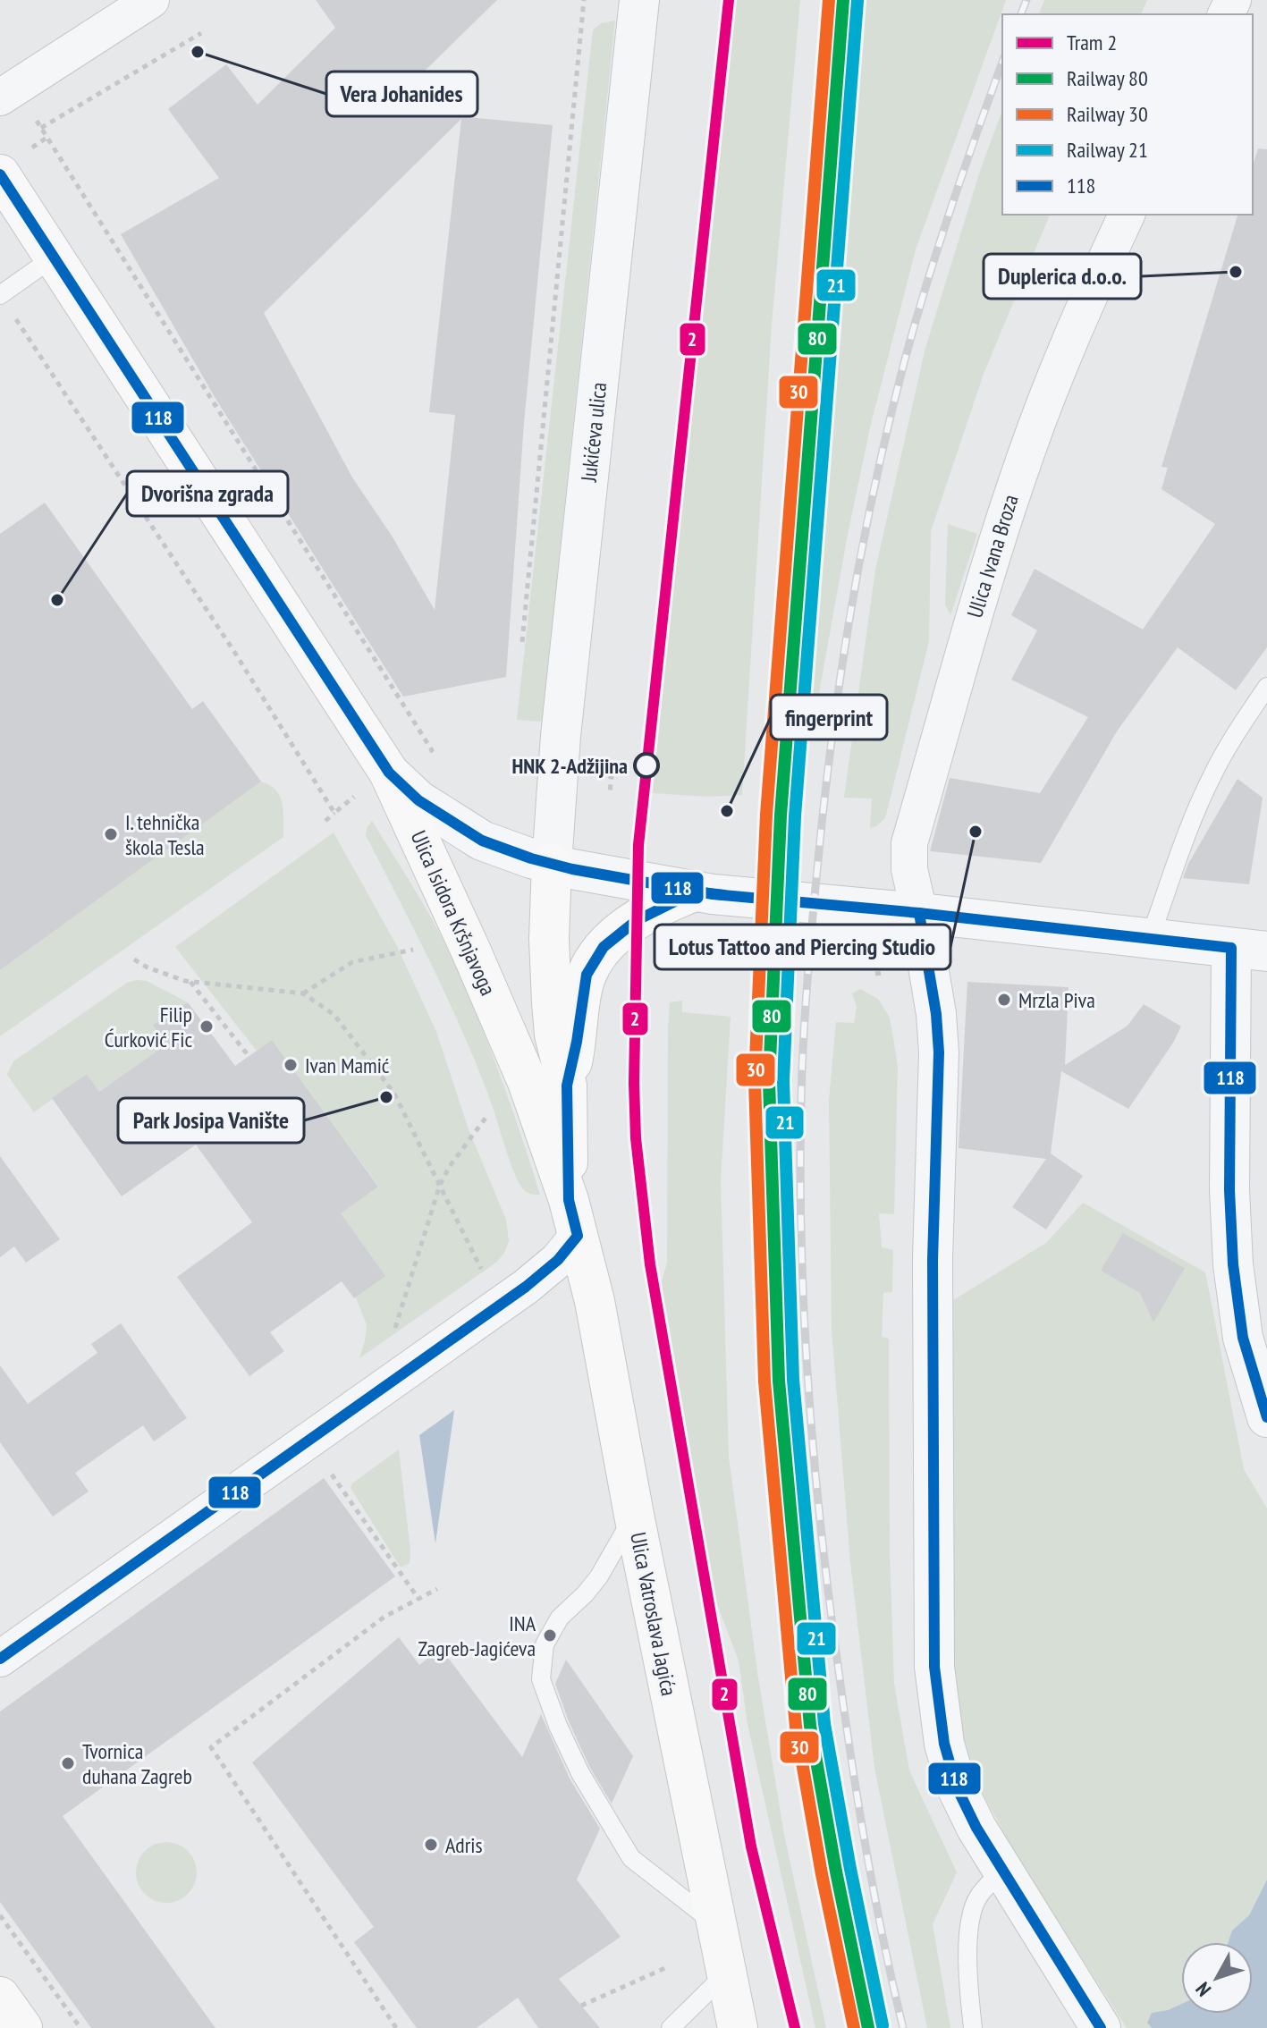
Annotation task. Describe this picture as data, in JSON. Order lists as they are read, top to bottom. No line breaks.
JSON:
{"streets":{"main road":["Ulica Isidora Kršnjavoga","Ulica Vatroslava Jagića"],"street":["Jukićeva ulica","Ulica Ivana Broza"]},"crossings":[["Ulica Isidora Kršnjavoga","Ulica Vatroslava Jagića"]],"places":["Vera Johanides","Duplerica d.o.o.","Dvorišna zgrada","HNK 2-Adžijina","fingerprint","Lotus Tattoo and Piercing Studio","I. tehnička škola Tesla","Mrzla Piva","Filip Ćurković Fic","Ivan Mamić","Park Josipa Vanište","INA Zagreb-Jagićeva","Tvornica duhana Zagreb","Adris"],"lines":["tram line 2","rail line 80","rail line 30","rail line 21","transit line 118"],"legend":["Tram 2","Railway 80","Railway 30","Railway 21","118"],"north":"bottom left"}
